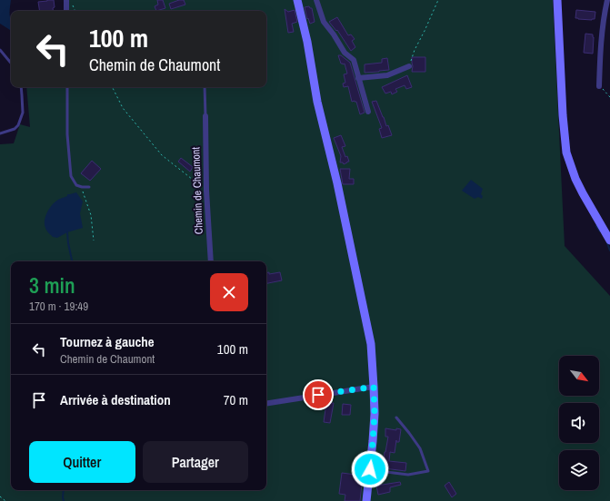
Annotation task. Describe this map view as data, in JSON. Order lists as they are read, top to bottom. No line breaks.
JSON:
{"streets":{"street":["Chemin de Chaumont"]},"north":"bottom right","page":{"turn":["100 m","Chemin de Chaumont"],"heading":["3 min","170 m · 19:49"],"list":[{"name":"Tournez à gauche","note":"Chemin de Chaumont","value":"100 m"},{"name":"Arrivée à destination","value":"70 m"}],"buttons":["Quitter","Partager"]}}
